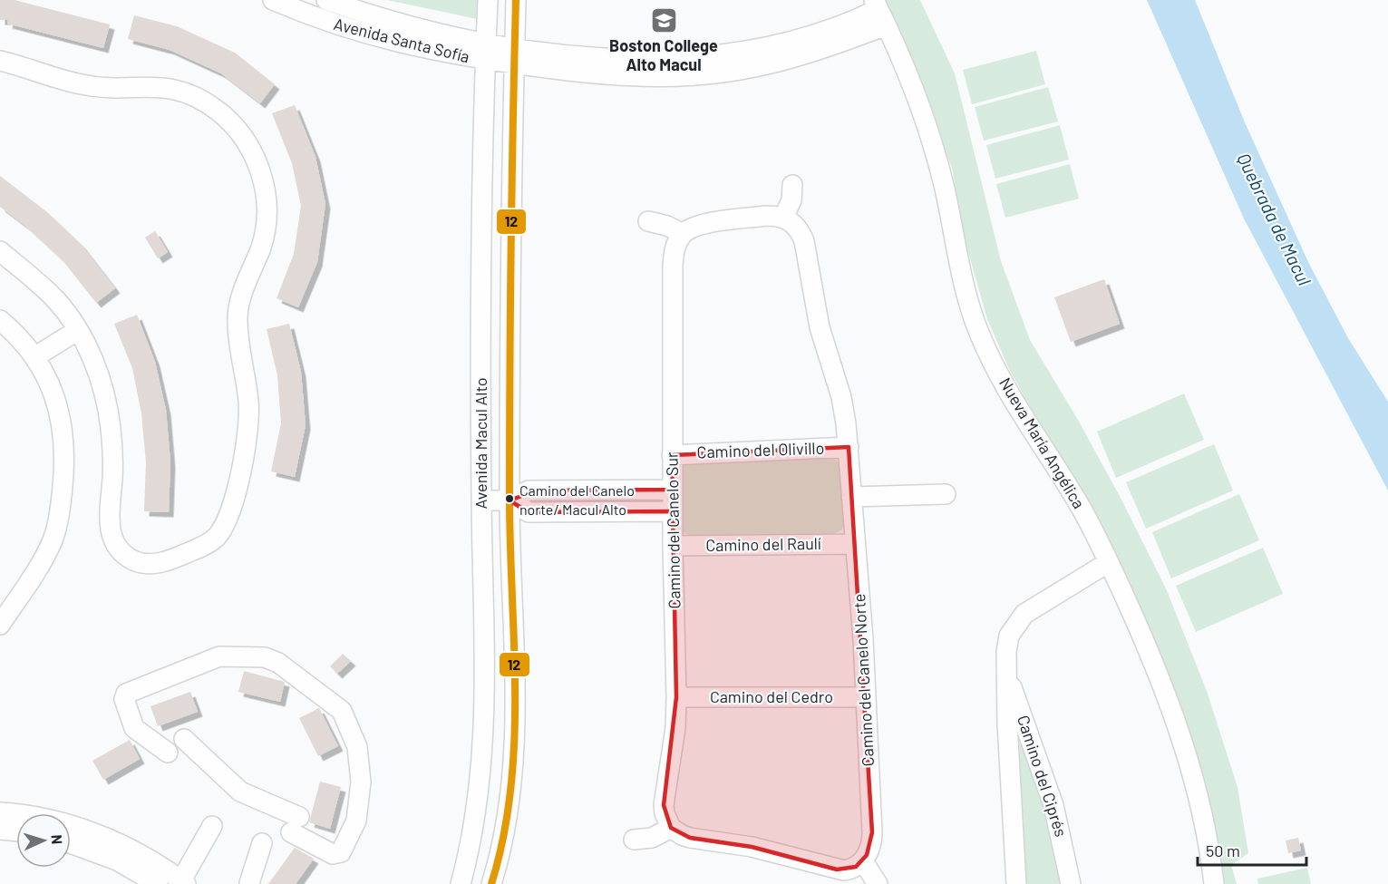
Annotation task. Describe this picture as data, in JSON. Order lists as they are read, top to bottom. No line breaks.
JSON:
{"streets":{"street":["Avenida Santa Sofía","Avenida Macul Alto","Nueva María Angélica","Camino del Olivillo","Camino del Canelo Sur","Camino del Raulí","Camino del Canelo Norte","Camino del Cedro","Camino del Ciprés"]},"crossings":[["Avenida Santa Sofía","Avenida Macul Alto"],["Avenida Santa Sofía","Nueva María Angélica"],["Nueva María Angélica","Camino del Ciprés"],["Camino del Olivillo","Camino del Canelo Sur"],["Camino del Olivillo","Camino del Canelo Norte"],["Camino del Canelo Sur","Camino del Raulí"],["Camino del Canelo Sur","Camino del Cedro"],["Camino del Raulí","Camino del Canelo Norte"],["Camino del Canelo Norte","Camino del Cedro"]],"water":["Quebrada de Macul"],"places":{"school or university":["Boston College Alto Macul"],"other":["Camino del Canelo norte/ Macul Alto"]},"lines":["transit line 12"],"scale_bar":"50 m","north":"right"}
